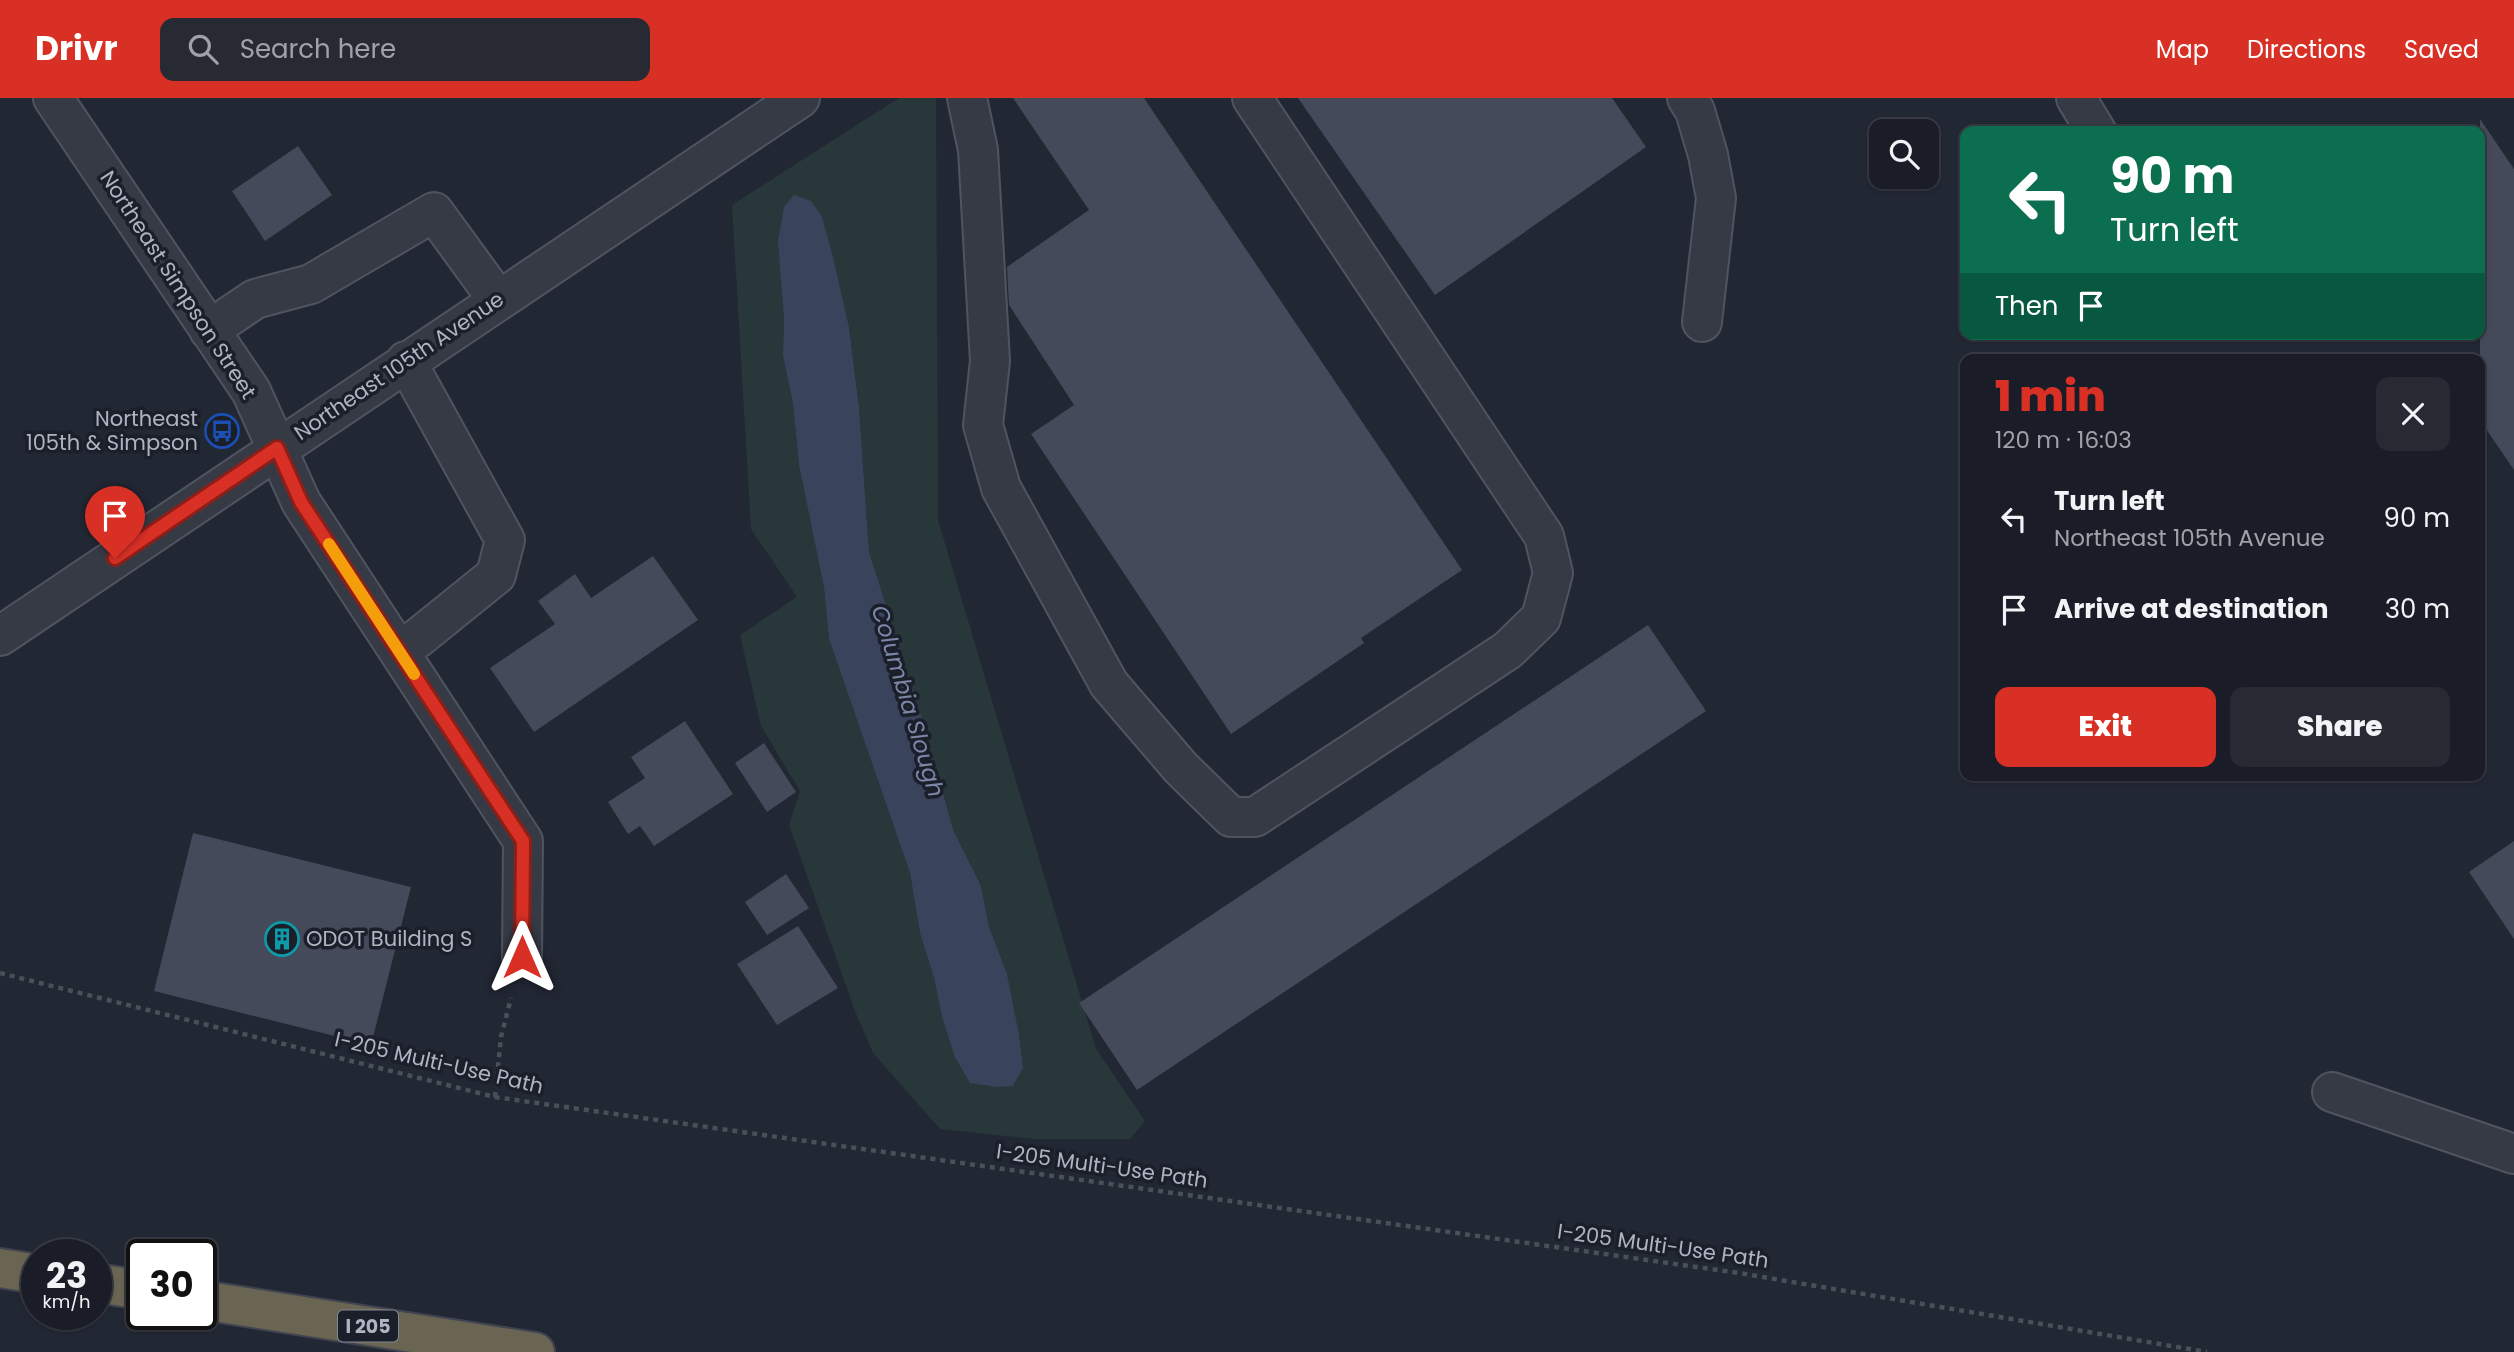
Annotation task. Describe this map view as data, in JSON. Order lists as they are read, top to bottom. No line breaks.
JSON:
{"streets":{"highway":["I 205"],"street":["Northeast Simpson Street","Northeast 105th Avenue"],"path":["I-205 Multi-Use Path"]},"crossings":[["Northeast Simpson Street","Northeast 105th Avenue"]],"water":["Columbia Slough"],"places":{"bus stop":["Northeast 105th & Simpson"],"building":["ODOT Building S"]},"page":{"header":"Drivr","search":"Search here","nav":["Map","Directions","Saved"],"turn":["90 m","Turn left"],"then":"Then","heading":["1 min","120 m · 16:03"],"list":[{"name":"Turn left","note":"Northeast 105th Avenue","value":"90 m"},{"name":"Arrive at destination","value":"30 m"}],"buttons":["Exit","Share"],"speed":"23 km/h","limit":"30"}}
